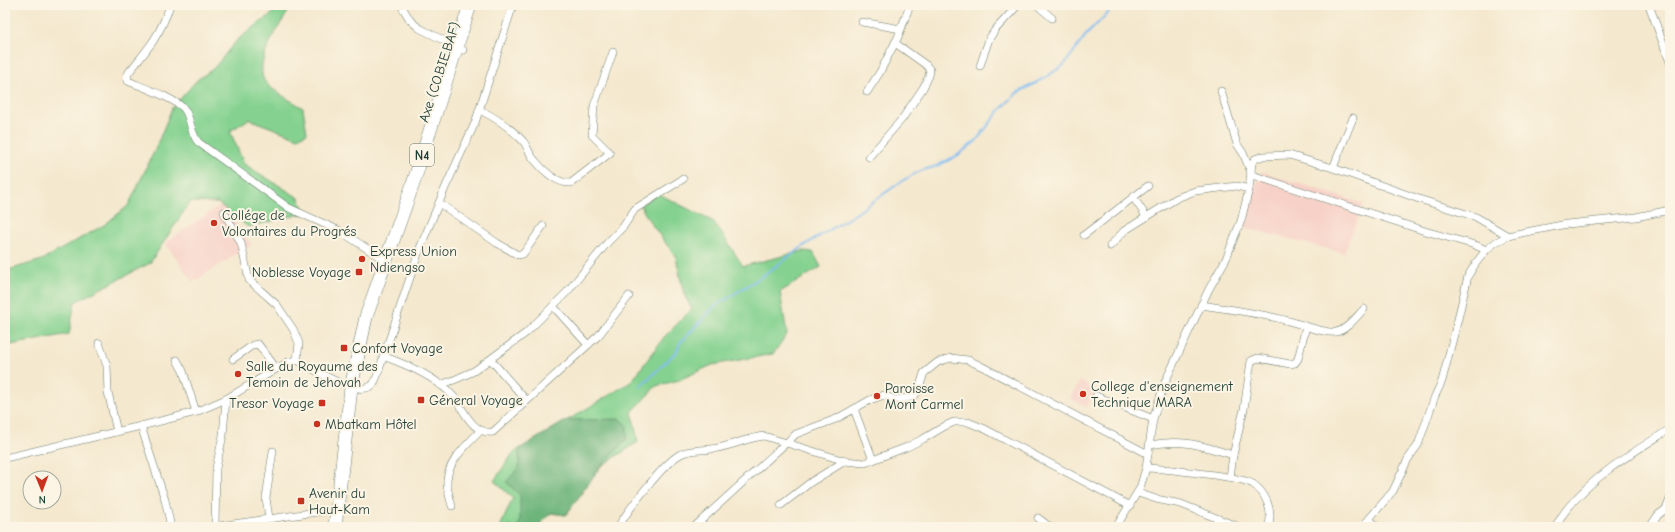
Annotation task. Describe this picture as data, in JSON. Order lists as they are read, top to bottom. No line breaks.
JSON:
{"streets":{"highway":["Axe (CO.BIE.BAF)","N4"]},"crossings":[["Axe (CO.BIE.BAF)","N4"]],"places":{"other":["Collége de Volontaires du Progrés","Express Union Ndiengso","Salle du Royaume des Temoin de Jehovah","College d'enseignement Technique MARA","Paroisse Mont Carmel","Mbatkam Hôtel"],"transit":["Noblesse Voyage","Confort Voyage","Géneral Voyage","Tresor Voyage","Avenir du Haut-Kam"]},"north":"bottom"}
